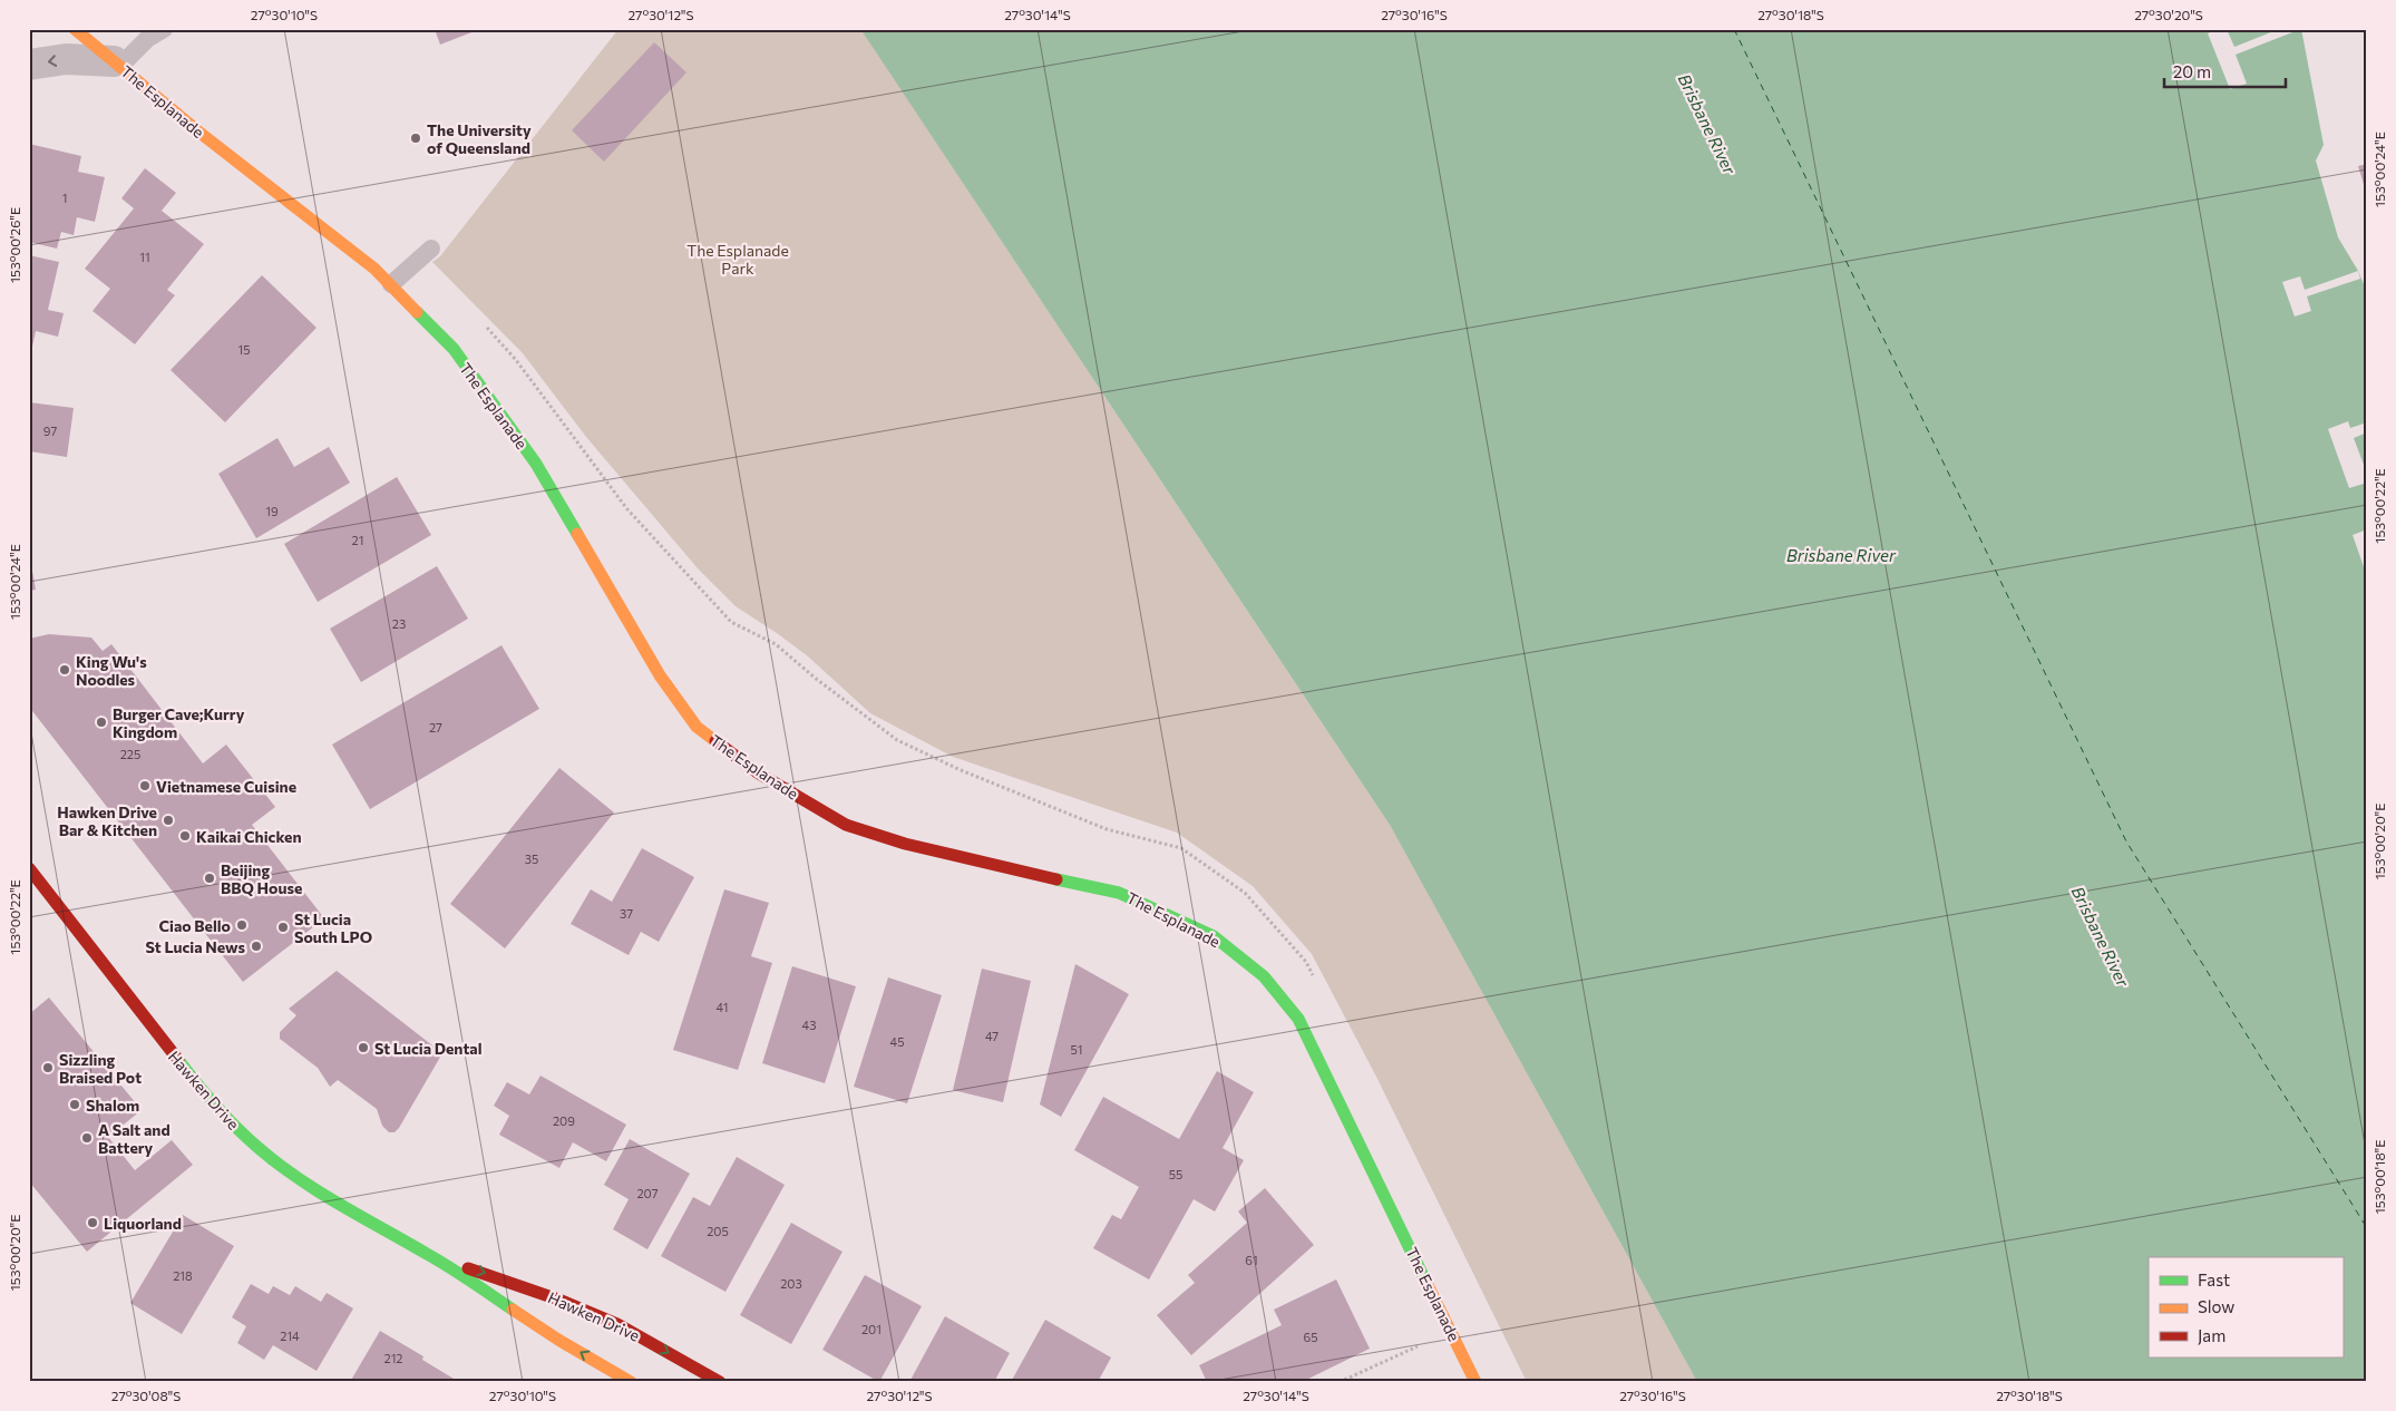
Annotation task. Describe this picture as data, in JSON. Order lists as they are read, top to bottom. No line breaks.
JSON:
{"streets":{"street":["The Esplanade","Hawken Drive"]},"water":["Brisbane River"],"parks":["The Esplanade Park"],"places":["The University of Queensland","King Wu's Noodles","Burger Cave;Kurry Kingdom","Vietnamese Cuisine","Hawken Drive Bar & Kitchen","Kaikai Chicken","Beijing BBQ House","Ciao Bello","St Lucia South LPO","St Lucia News","St Lucia Dental","Sizzling Braised Pot","Shalom","A Salt and Battery","Liquorland"],"house_numbers":["1","11","15","97","19","21","23","27","225","35","37","41","43","47","45","51","209","55","207","205","61","218","203","201","214","65","212"],"legend":["Fast","Slow","Jam"],"scale_bar":"20 m","coordinates":["27°30'10\"S","27°30'12\"S","27°30'14\"S","27°30'16\"S","27°30'18\"S","27°30'20\"S","153°00'24\"E","153°00'26\"E","153°00'22\"E","153°00'20\"E","153°00'18\"E","27°30'08\"S"]}
